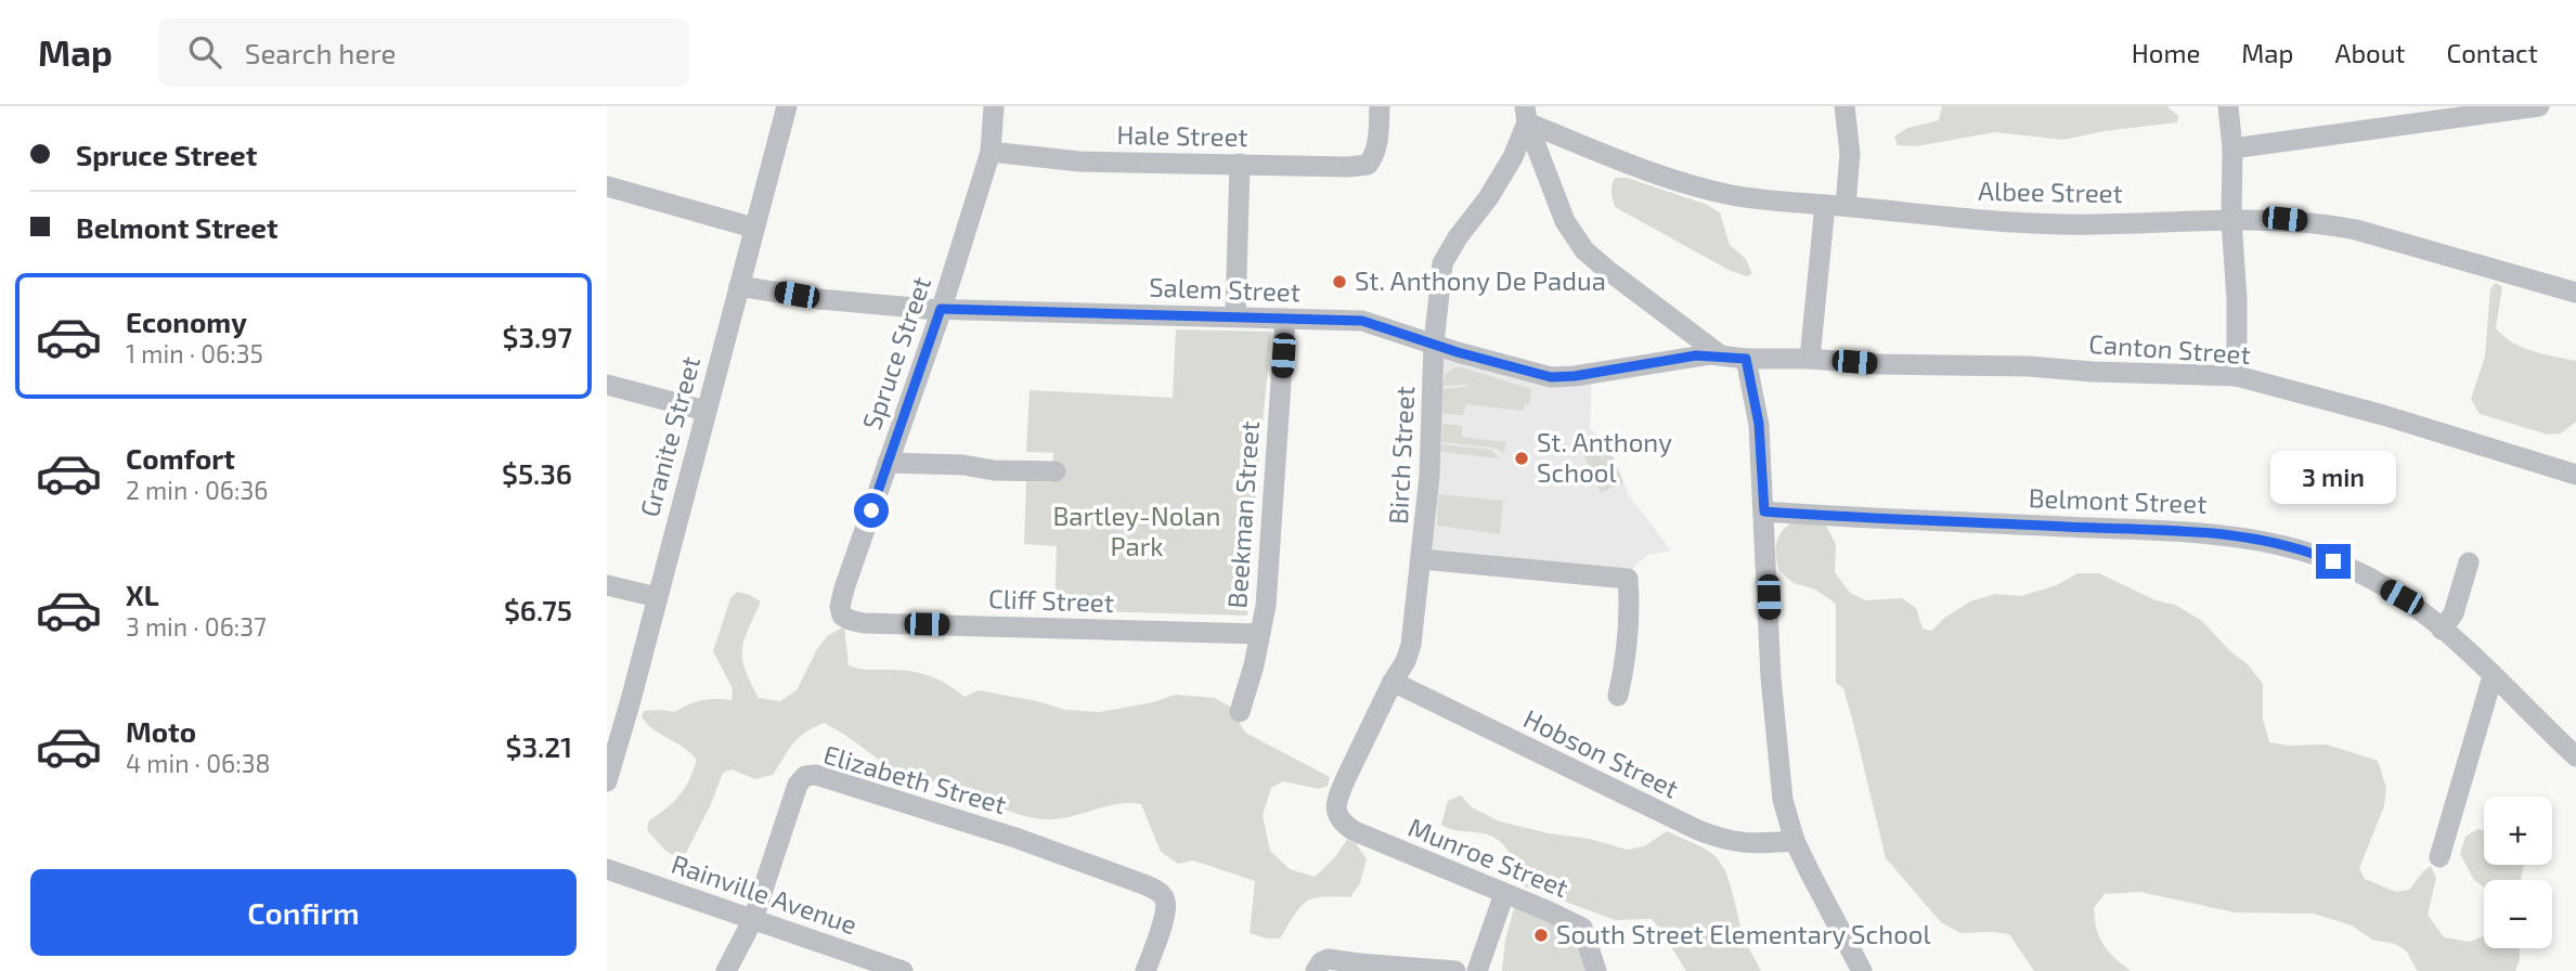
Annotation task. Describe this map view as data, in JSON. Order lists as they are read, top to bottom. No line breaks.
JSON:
{"streets":{"street":["Hale Street","Albee Street","Salem Street","Canton Street","Spruce Street","Granite Street","Birch Street","Belmont Street","Beekman Street","Cliff Street","Hobson Street","Elizabeth Street","Munroe Street","Rainville Avenue"]},"crossings":[["Hale Street","Spruce Street"],["Albee Street","Birch Street"],["Salem Street","Canton Street"],["Salem Street","Spruce Street"],["Salem Street","Granite Street"],["Salem Street","Birch Street"],["Salem Street","Beekman Street"],["Spruce Street","Cliff Street"],["Birch Street","Hobson Street"],["Birch Street","Munroe Street"],["Beekman Street","Cliff Street"],["Elizabeth Street","Rainville Avenue"]],"parks":["Bartley-Nolan Park"],"places":["St. Anthony De Padua","St. Anthony School","South Street Elementary School"],"page":{"header":"Map","search":"Search here","nav":["Home","Map","About","Contact"],"banner":["Spruce Street","Belmont Street"],"list":[{"name":"Economy","note":"1 min · 06:35","value":"$3.97"},{"name":"Comfort","note":"2 min · 06:36","value":"$5.36"},{"name":"XL","note":"3 min · 06:37","value":"$6.75"},{"name":"Moto","note":"4 min · 06:38","value":"$3.21"}],"bubble":"3 min","map_buttons":["+","−"],"buttons":"Confirm"}}
